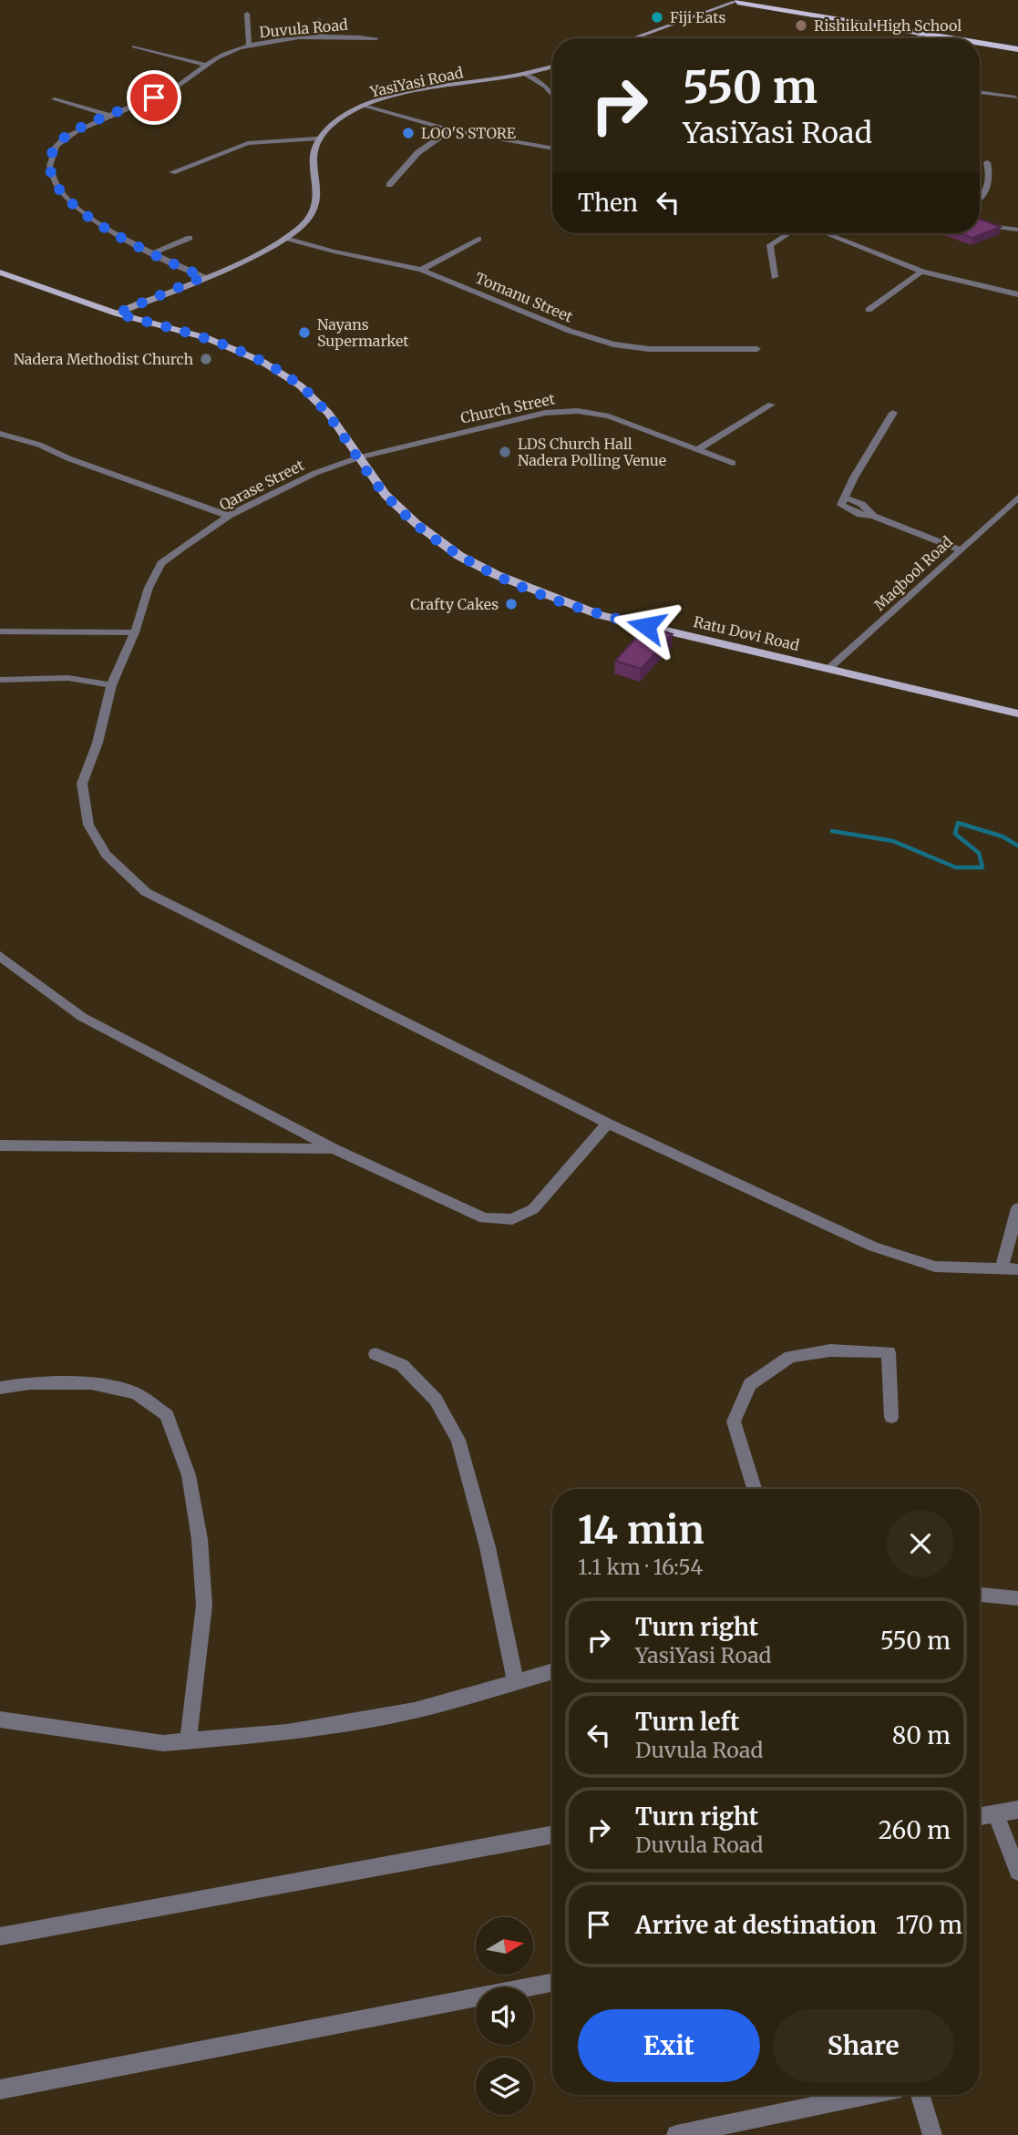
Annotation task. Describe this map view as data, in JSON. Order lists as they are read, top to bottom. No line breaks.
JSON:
{"streets":{"main road":["YasiYasi Road","Ratu Dovi Road"],"street":["Duvula Road","Tomanu Street","Church Street","Qarase Street","Maqbool Road"]},"crossings":[["Church Street","Qarase Street"],["Church Street","Ratu Dovi Road"],["Qarase Street","Ratu Dovi Road"],["Maqbool Road","Ratu Dovi Road"]],"places":["Fiji Eats","Rishikul High School","LOO'S STORE","Nayans Supermarket","Nadera Methodist Church","LDS Church Hall Nadera Polling Venue","Crafty Cakes"],"north":"right","page":{"turn":["550 m","YasiYasi Road"],"then":"Then","heading":["14 min","1.1 km · 16:54"],"list":[{"name":"Turn right","note":"YasiYasi Road","value":"550 m"},{"name":"Turn left","note":"Duvula Road","value":"80 m"},{"name":"Turn right","note":"Duvula Road","value":"260 m"},{"name":"Arrive at destination","value":"170 m"}],"buttons":["Exit","Share"]}}
